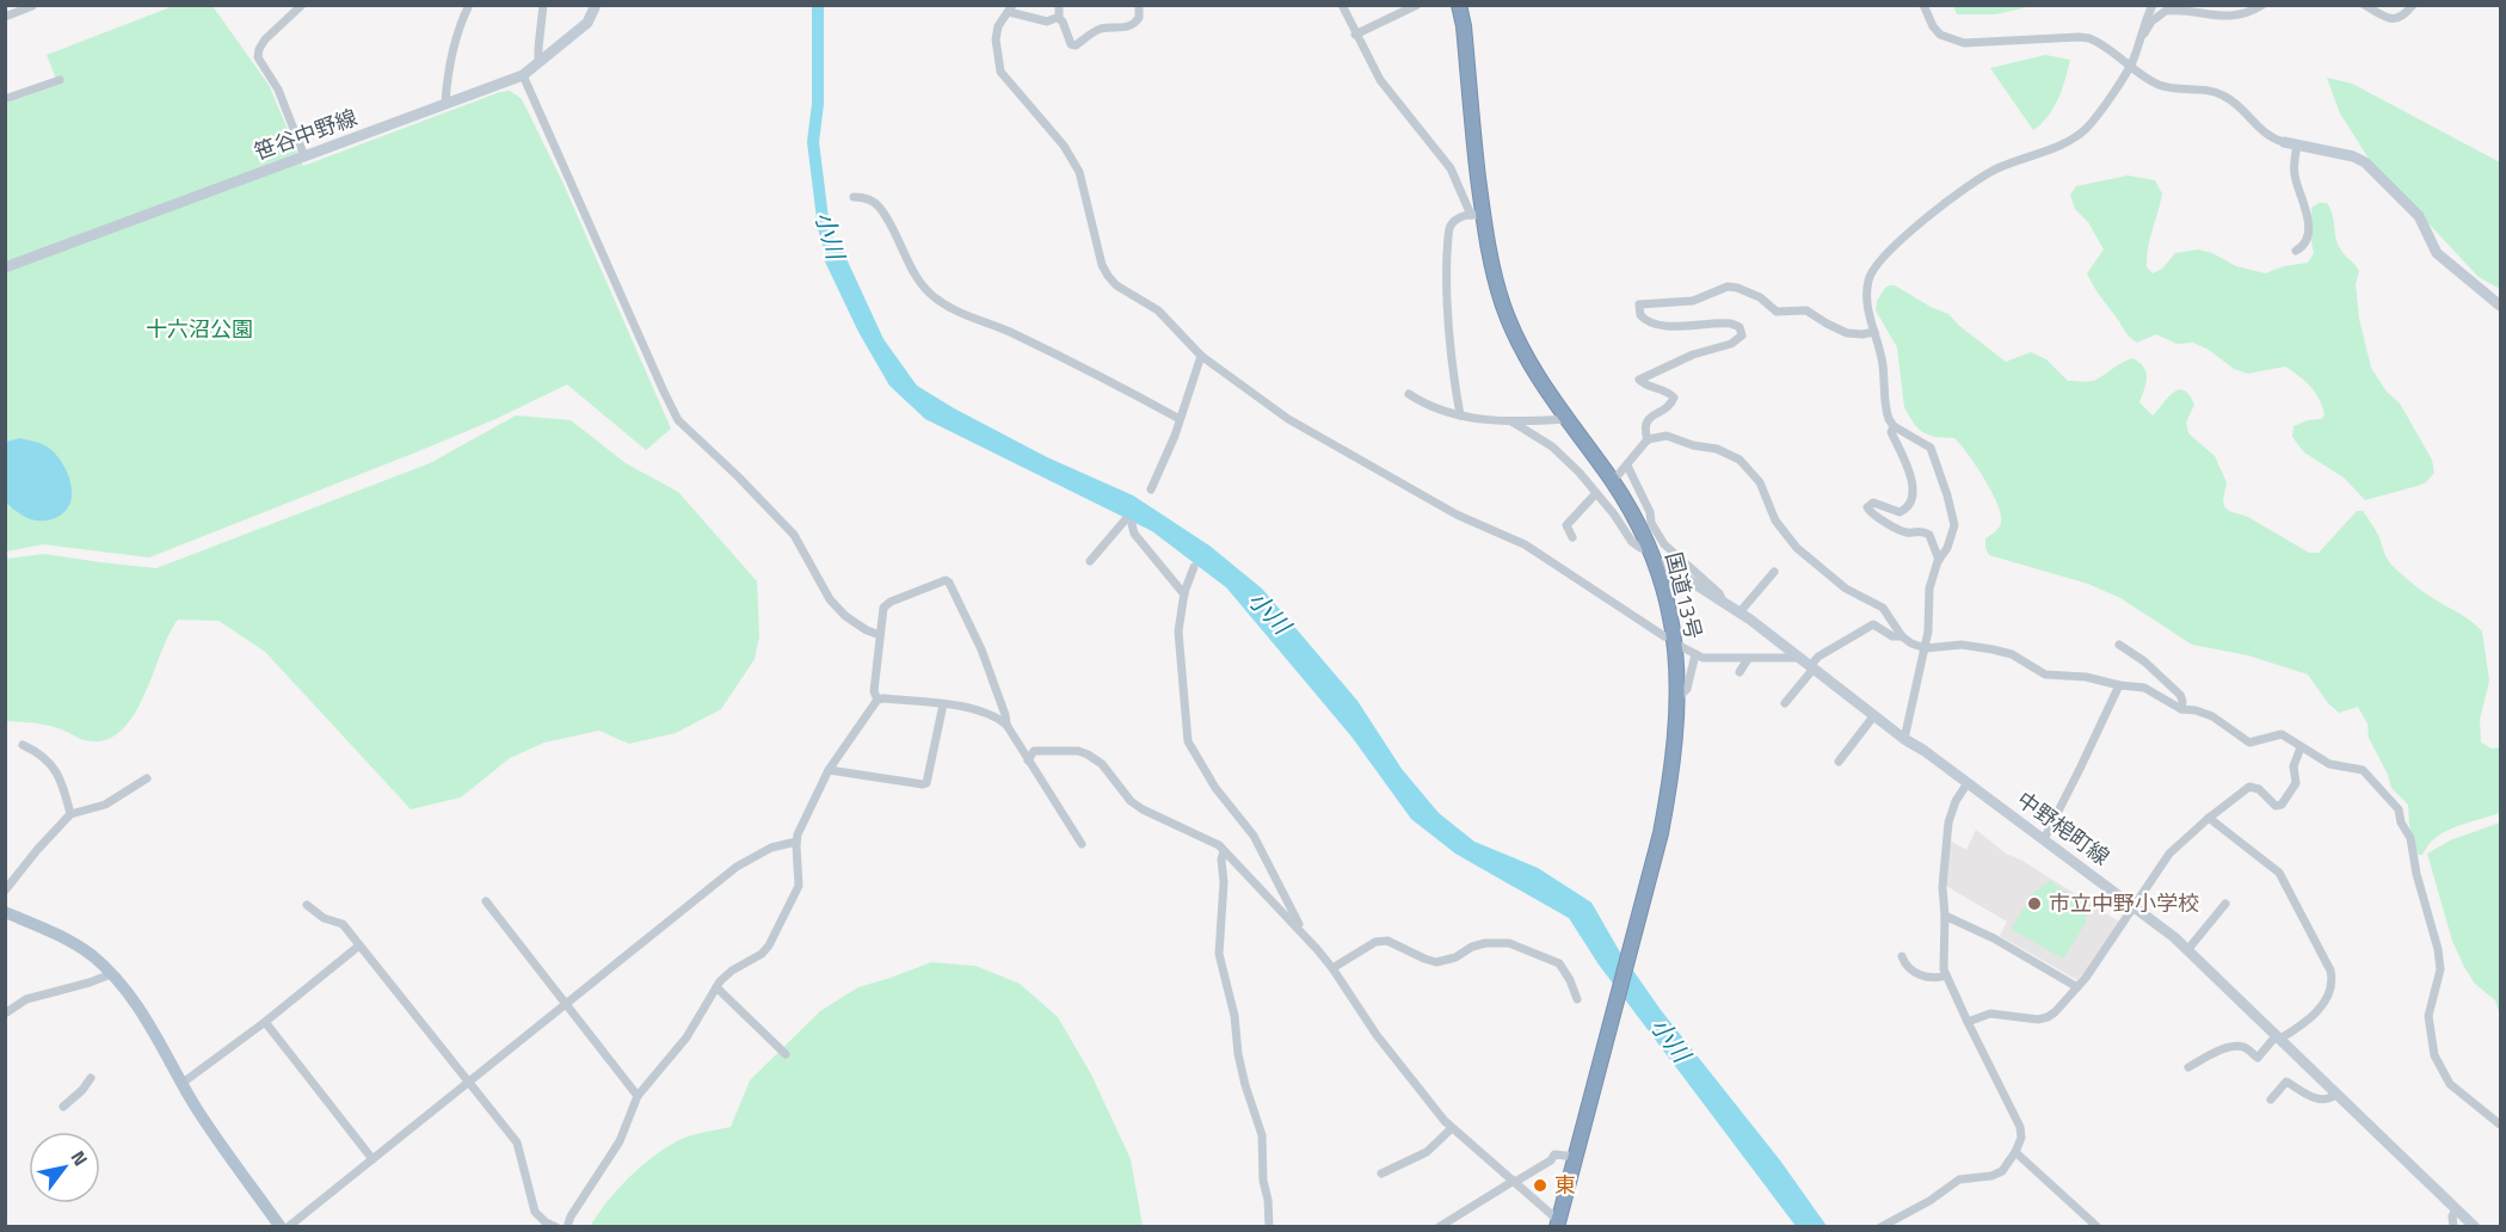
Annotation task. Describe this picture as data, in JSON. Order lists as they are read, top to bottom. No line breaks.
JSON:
{"streets":{"highway":["国道13号"],"main road":["笹谷中野線","中野梍町線"]},"crossings":[["国道13号","中野梍町線"]],"water":["小川"],"parks":["十六沼公園"],"places":["市立中野小学校","東"],"north":"top right"}
